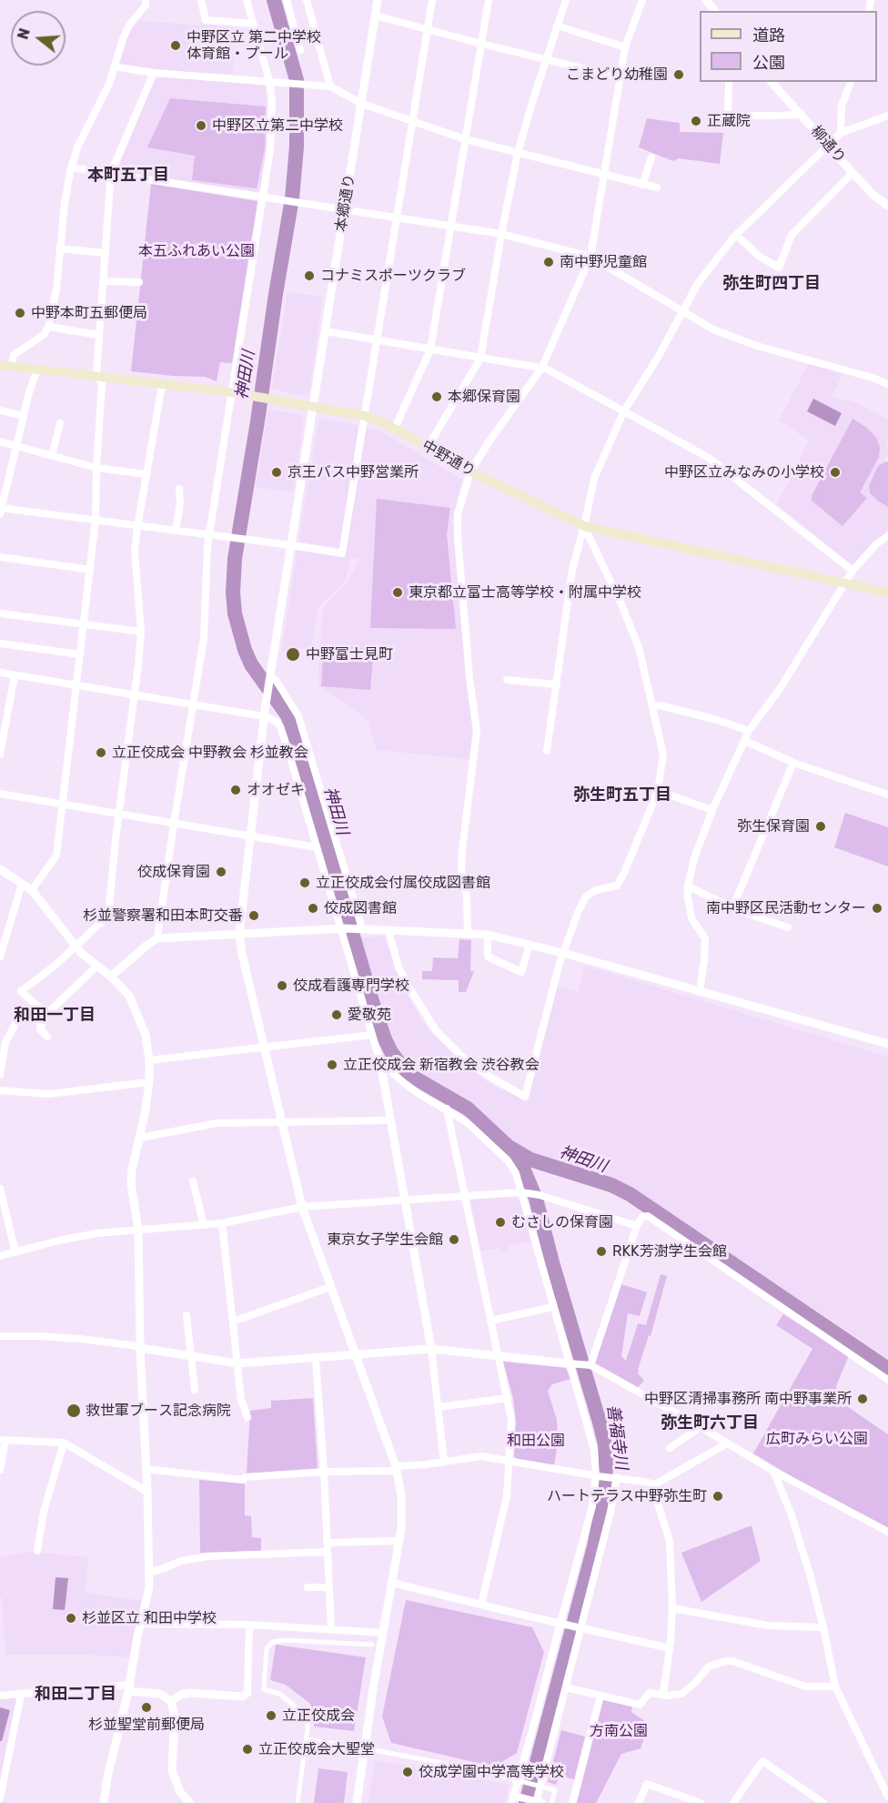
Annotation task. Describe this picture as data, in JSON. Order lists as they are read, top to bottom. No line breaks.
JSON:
{"streets":{"main road":["中野通り"],"street":["柳通り","本郷通り"]},"crossings":[["本郷通り","中野通り"]],"districts":["本町五丁目","弥生町四丁目","弥生町五丁目","和田一丁目","弥生町六丁目","和田二丁目"],"water":["神田川","善福寺川"],"parks":["本五ふれあい公園","広町みらい公園","和田公園","方南公園"],"places":["中野区立 第二中学校 体育館・プール","こまどり幼稚園","正蔵院","中野区立第二中学校","南中野児童館","コナミスポーツクラブ","中野本町五郵便局","本郷保育園","京王バス中野営業所","中野区立みなみの小学校","東京都立富士高等学校・附属中学校","中野富士見町","立正佼成会 中野教会 杉並教会","オオゼキ","弥生保育園","佼成保育園","立正佼成会付属佼成図書館","佼成図書館","南中野区民活動センター","杉並警察署和田本町交番","佼成看護専門学校","愛敬苑","立正佼成会 新宿教会 渋谷教会","むさしの保育園","東京女子学生会館","RKK芳澍学生会館","中野区清掃事務所 南中野事業所","救世軍ブース記念病院","ハートテラス中野弥生町","杉並区立 和田中学校","杉並聖堂前郵便局","立正佼成会","立正佼成会大聖堂","佼成学園中学高等学校"],"legend":["道路","公園"],"north":"left"}
